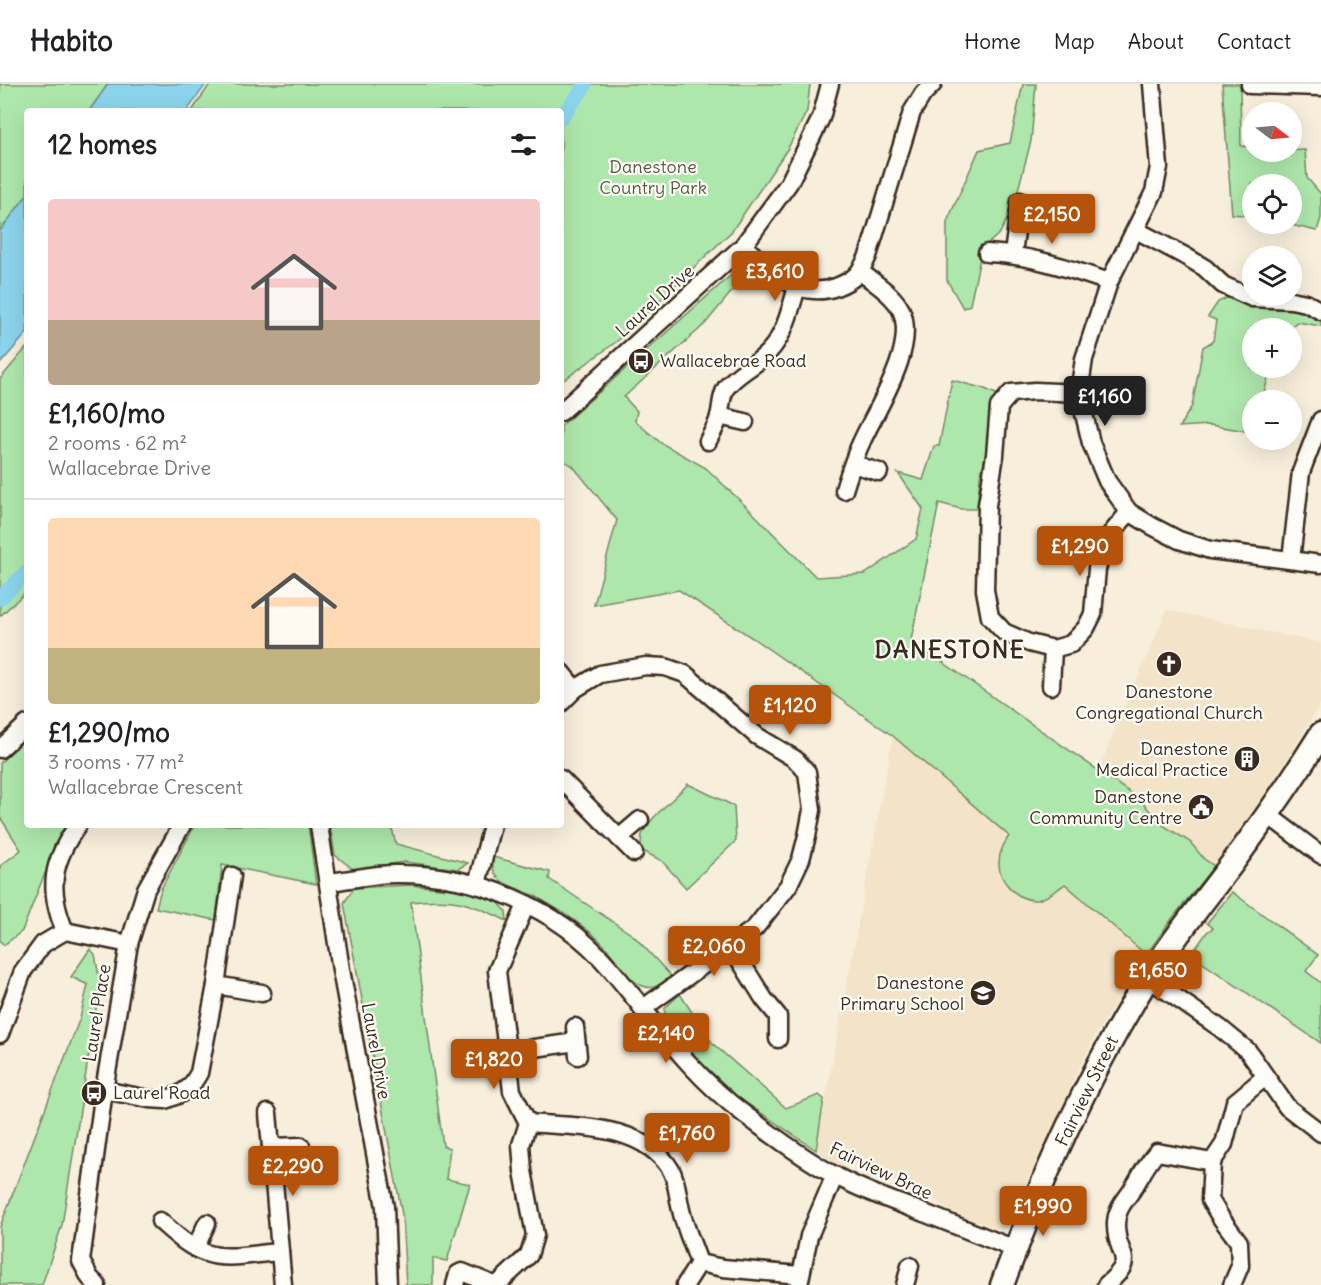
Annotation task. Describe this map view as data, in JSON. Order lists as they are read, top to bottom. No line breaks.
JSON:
{"streets":{"street":["Laurel Drive","Laurel Place","Fairview Street","Fairview Brae"]},"crossings":[["Laurel Drive","Fairview Brae"],["Fairview Street","Fairview Brae"]],"districts":["DANESTONE"],"parks":["Danestone Country Park"],"places":{"bus stop":["Wallacebrae Road","Laurel Road"],"church":["Danestone Congregational Church"],"building":["Danestone Medical Practice"],"public building":["Danestone Community Centre"],"school or university":["Danestone Primary School"]},"north":"right","page":{"header":"Habito","nav":["Home","Map","About","Contact"],"map_buttons":["+","−"],"heading":"12 homes","list":[{"name":"£1,160/mo","note":"2 rooms · 62 m² · Wallacebrae Drive"},{"name":"£1,290/mo","note":"3 rooms · 77 m² · Wallacebrae Crescent"}],"price":["£2,150","£3,610","£1,160","£1,290","£1,120","£2,060","£1,650","£2,140","£1,820","£1,760","£2,290","£1,990"]}}
